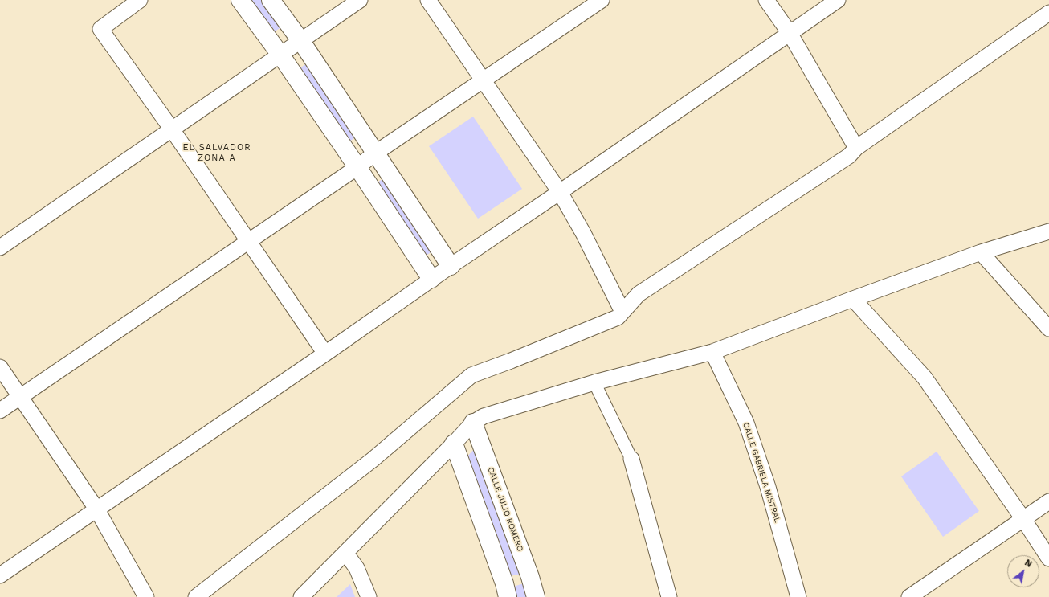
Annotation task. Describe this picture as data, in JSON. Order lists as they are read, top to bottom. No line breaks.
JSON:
{"streets":{"street":["CALLE GABRIELA MISTRAL","CALLE JULIO ROMERO"]},"districts":["EL SALVADOR ZONA A"],"north":"top right"}
